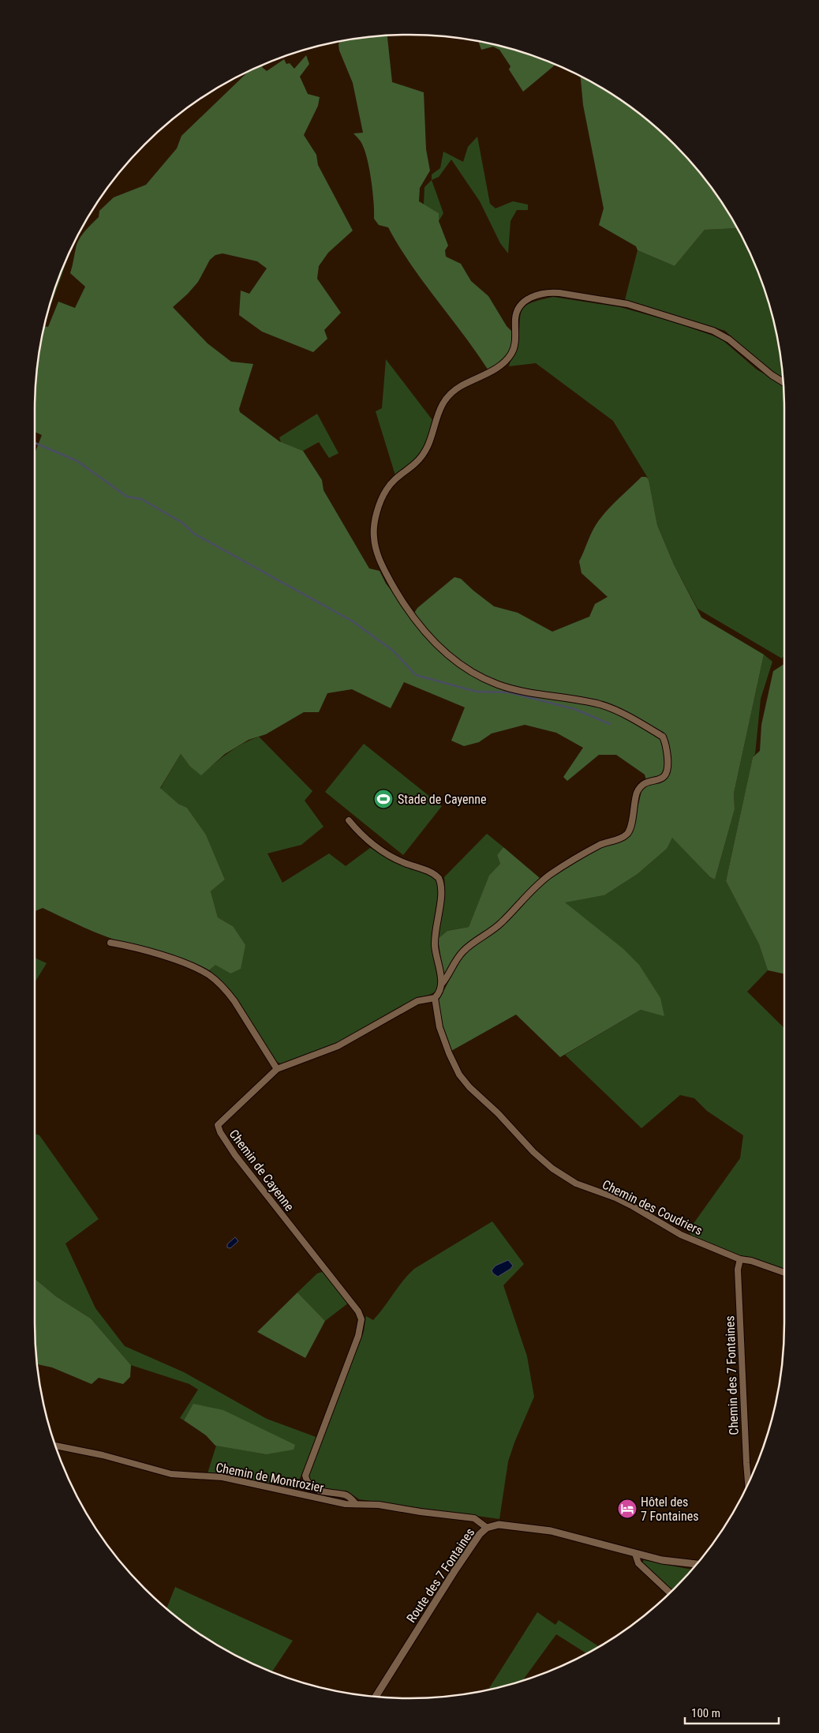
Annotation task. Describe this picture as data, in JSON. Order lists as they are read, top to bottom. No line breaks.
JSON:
{"streets":{"street":["Chemin de Cayenne","Chemin des Coudriers","Chemin des 7 Fontaines","Chemin de Montrozier","Route des 7 Fontaines"]},"crossings":[["Chemin de Cayenne","Chemin des Coudriers"],["Chemin de Cayenne","Chemin de Montrozier"],["Chemin des Coudriers","Chemin des 7 Fontaines"],["Chemin de Montrozier","Route des 7 Fontaines"]],"places":{"sports":["Stade de Cayenne"],"hotel":["Hôtel des 7 Fontaines"]},"scale_bar":"100 m"}
